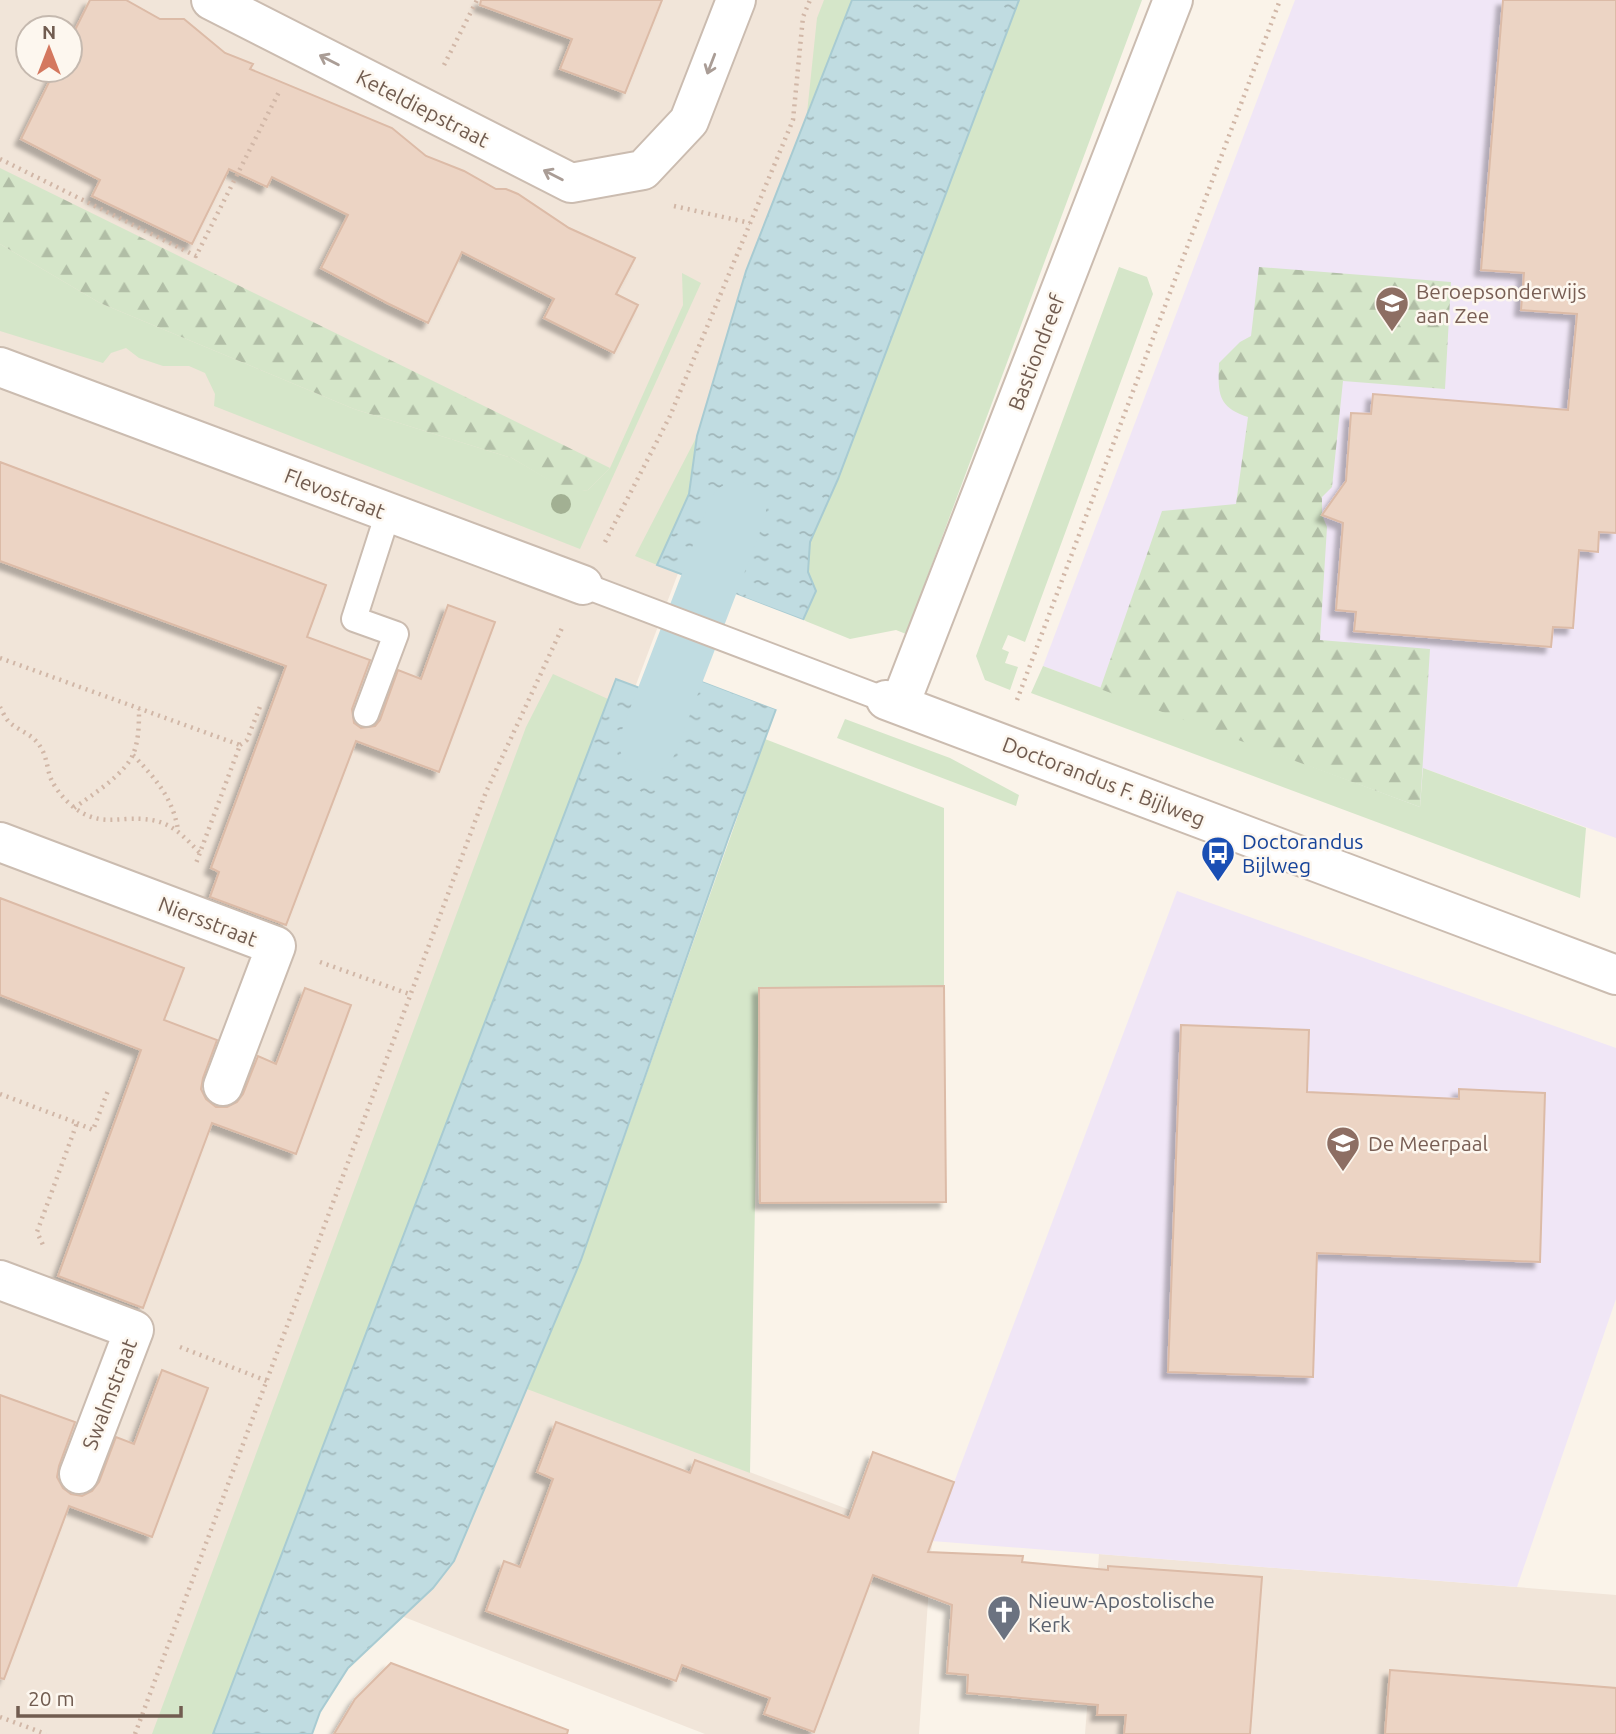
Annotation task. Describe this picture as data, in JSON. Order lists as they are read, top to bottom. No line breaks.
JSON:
{"streets":{"street":["Keteldiepstraat","Bastiondreef","Flevostraat","Doctorandus F. Bijlweg","Niersstraat","Swalmstraat"]},"crossings":[["Bastiondreef","Doctorandus F. Bijlweg"],["Flevostraat","Doctorandus F. Bijlweg"]],"places":{"school or university":["Beroepsonderwijs aan Zee","De Meerpaal"],"bus stop":["Doctorandus Bijlweg"],"church":["Nieuw-Apostolische Kerk"]},"scale_bar":"20 m","north":"top"}
